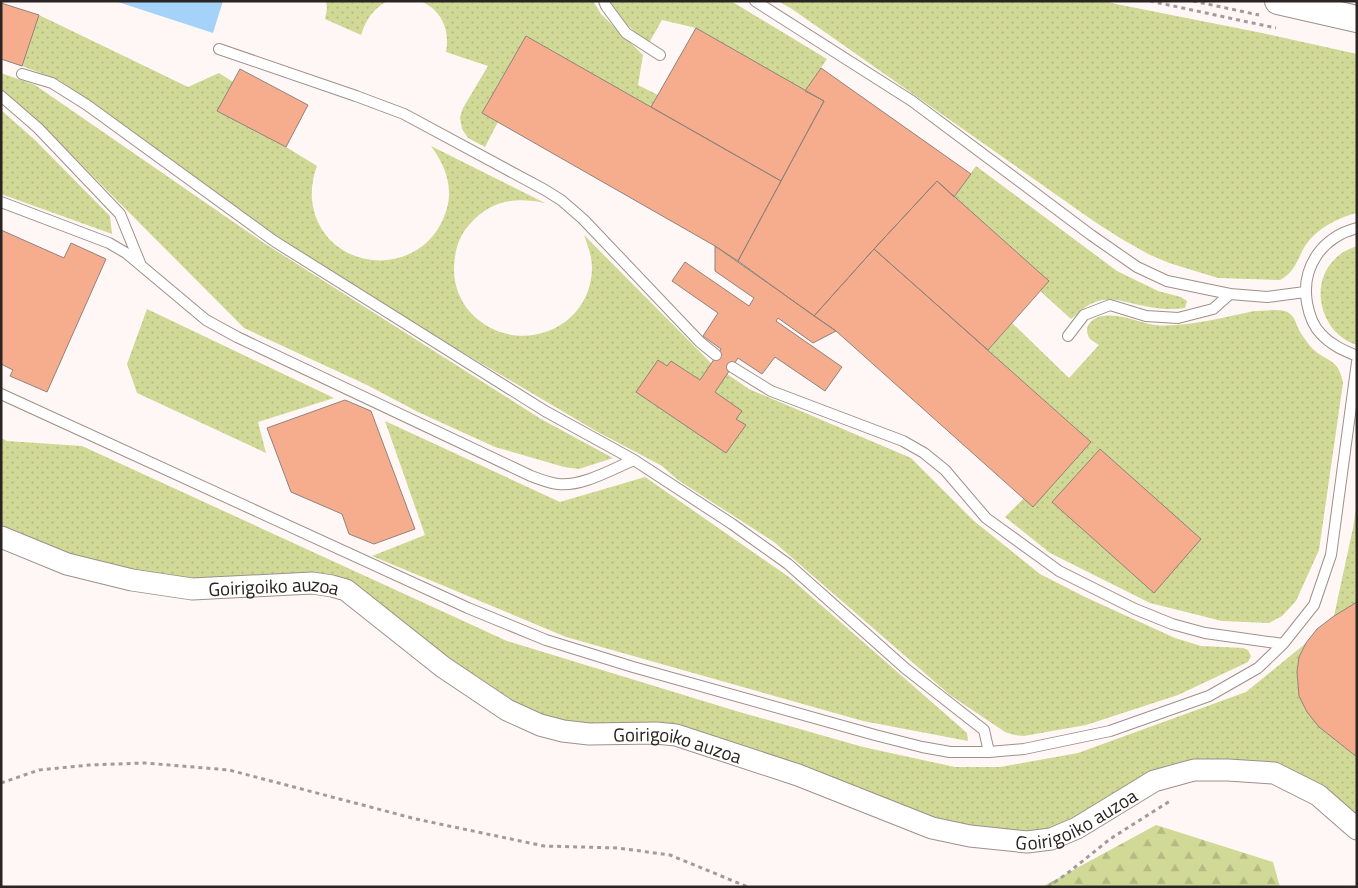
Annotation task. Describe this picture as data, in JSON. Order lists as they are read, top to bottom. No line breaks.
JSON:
{"streets":{"street":["Goirigoiko auzoa"]}}
